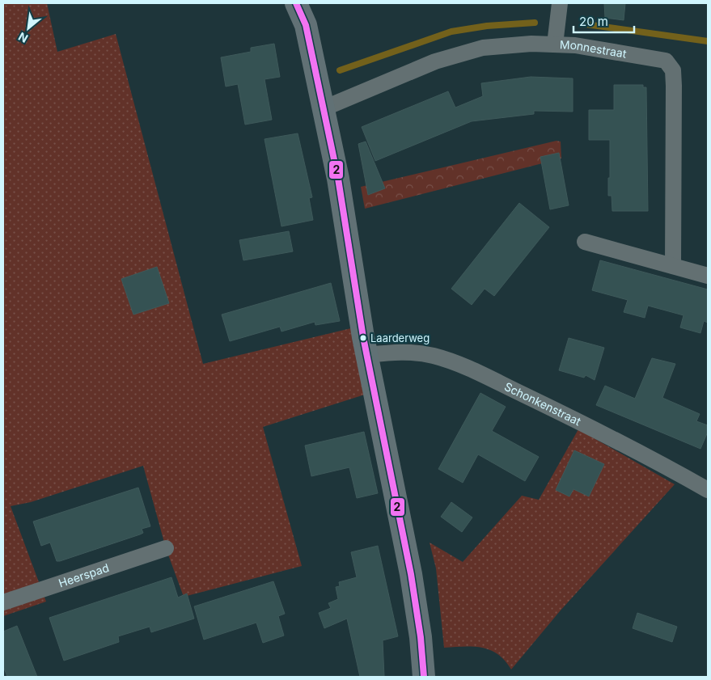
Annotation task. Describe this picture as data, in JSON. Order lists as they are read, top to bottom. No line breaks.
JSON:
{"streets":{"street":["Monnestraat","Schonkenstraat","Heerspad"]},"places":["Laarderweg"],"lines":["transit line 2"],"scale_bar":"20 m","north":"bottom left"}
